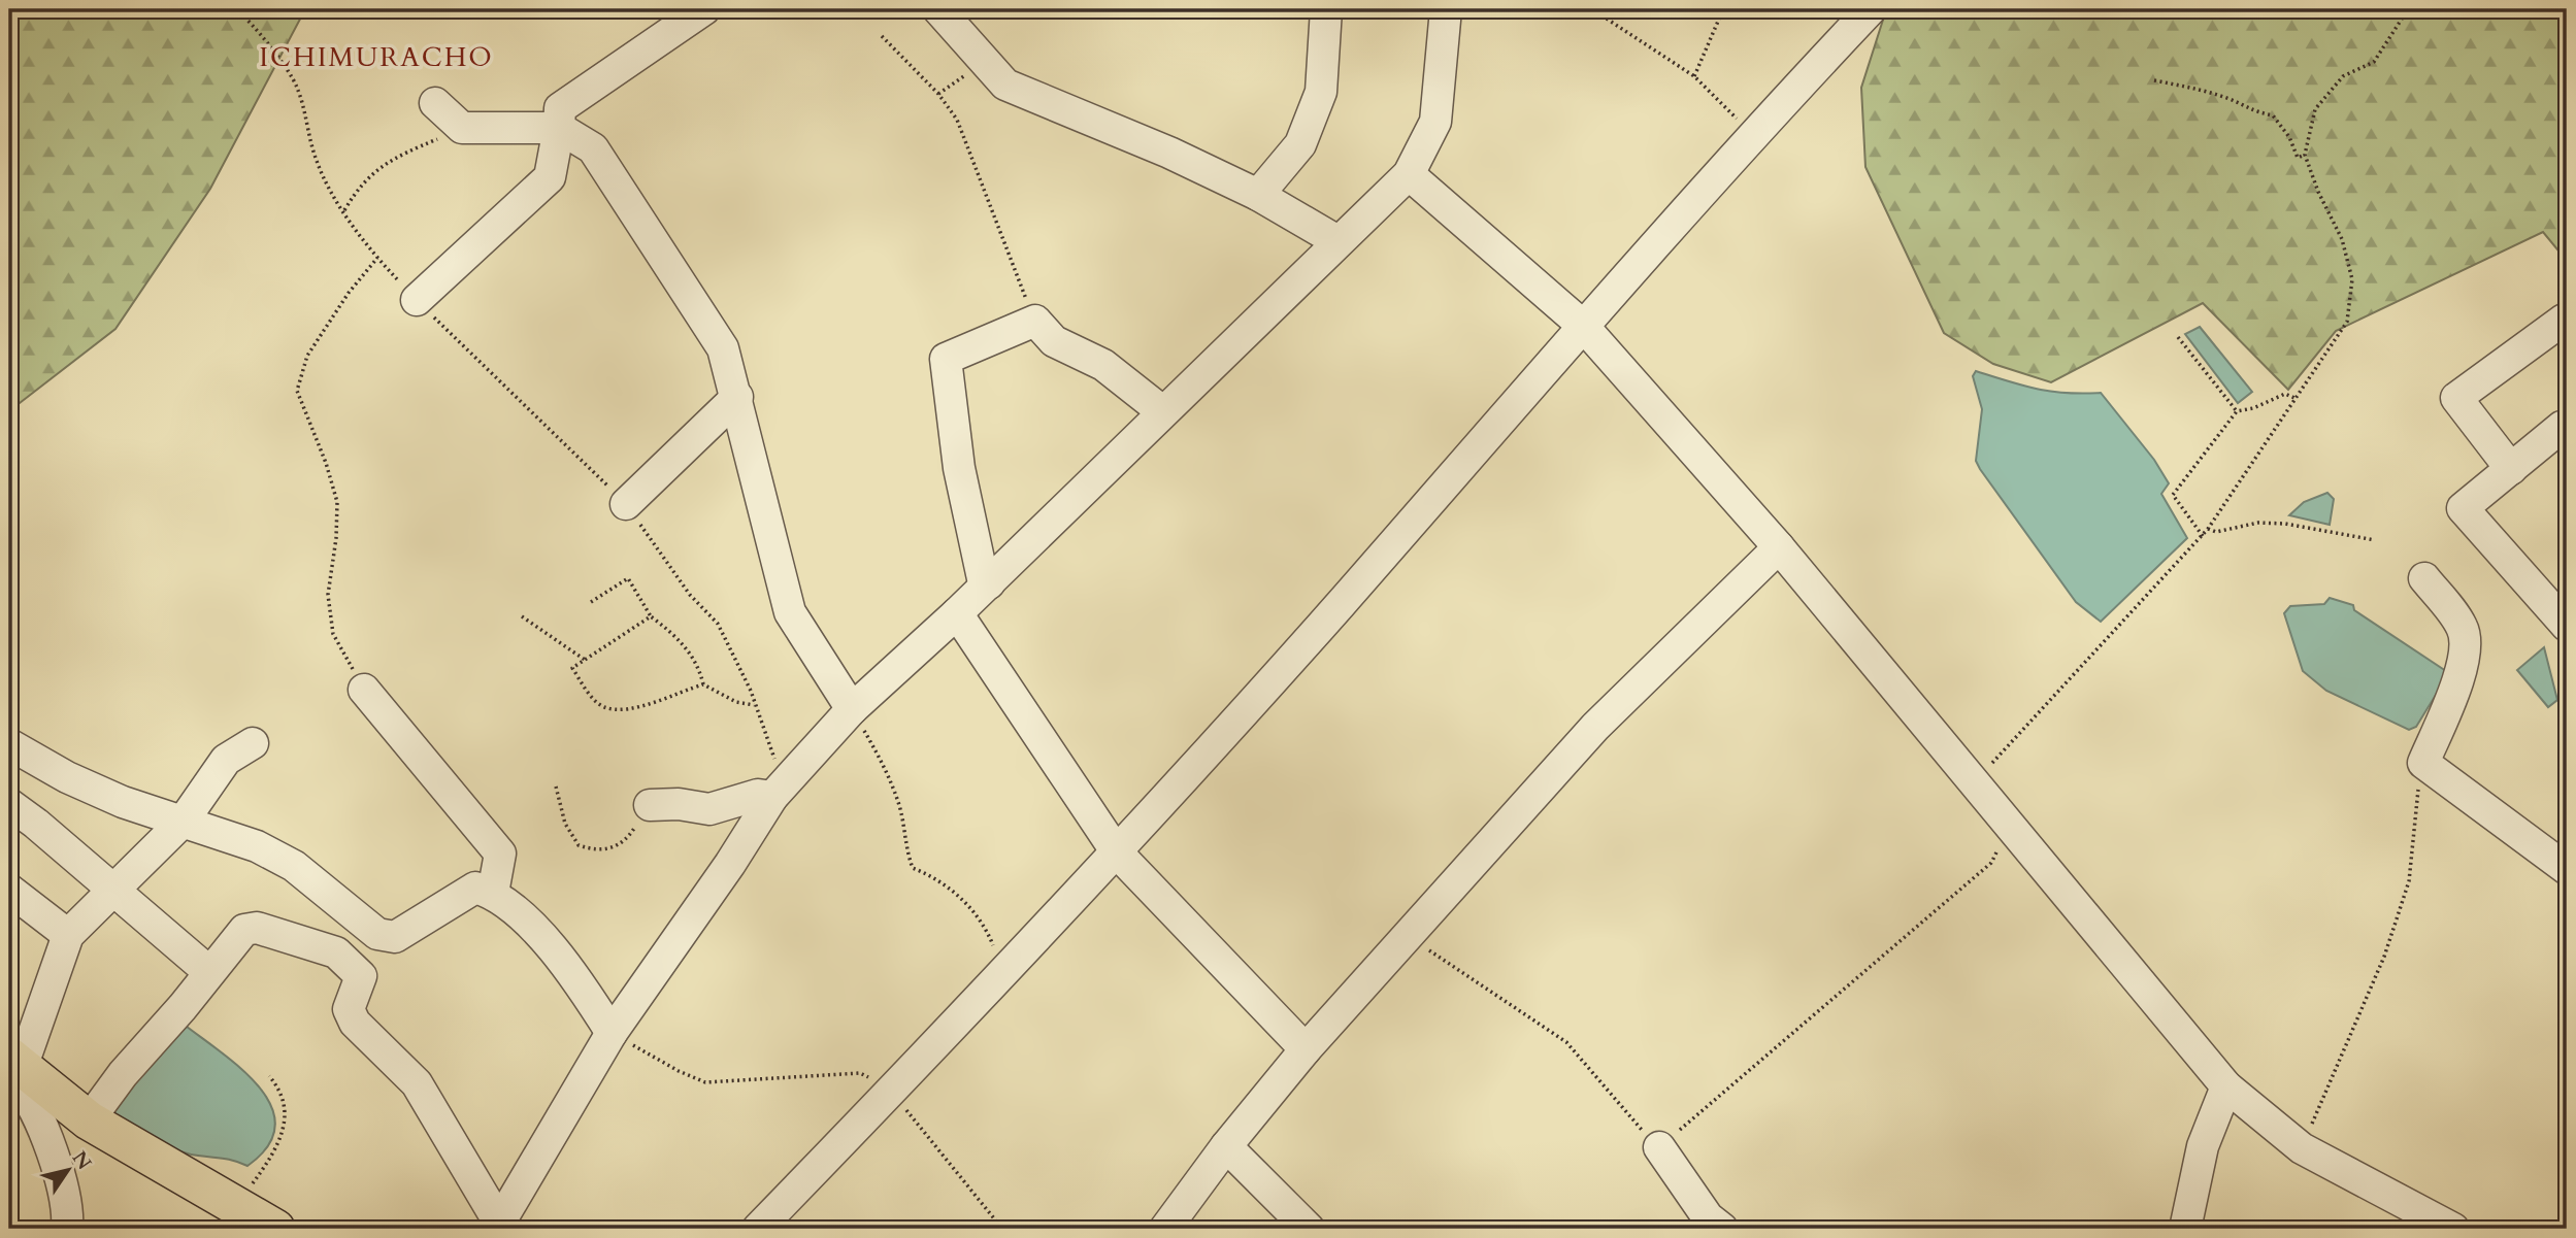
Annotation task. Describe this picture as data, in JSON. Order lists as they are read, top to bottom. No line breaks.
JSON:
{"districts":["ICHIMURACHO"],"north":"top right"}
